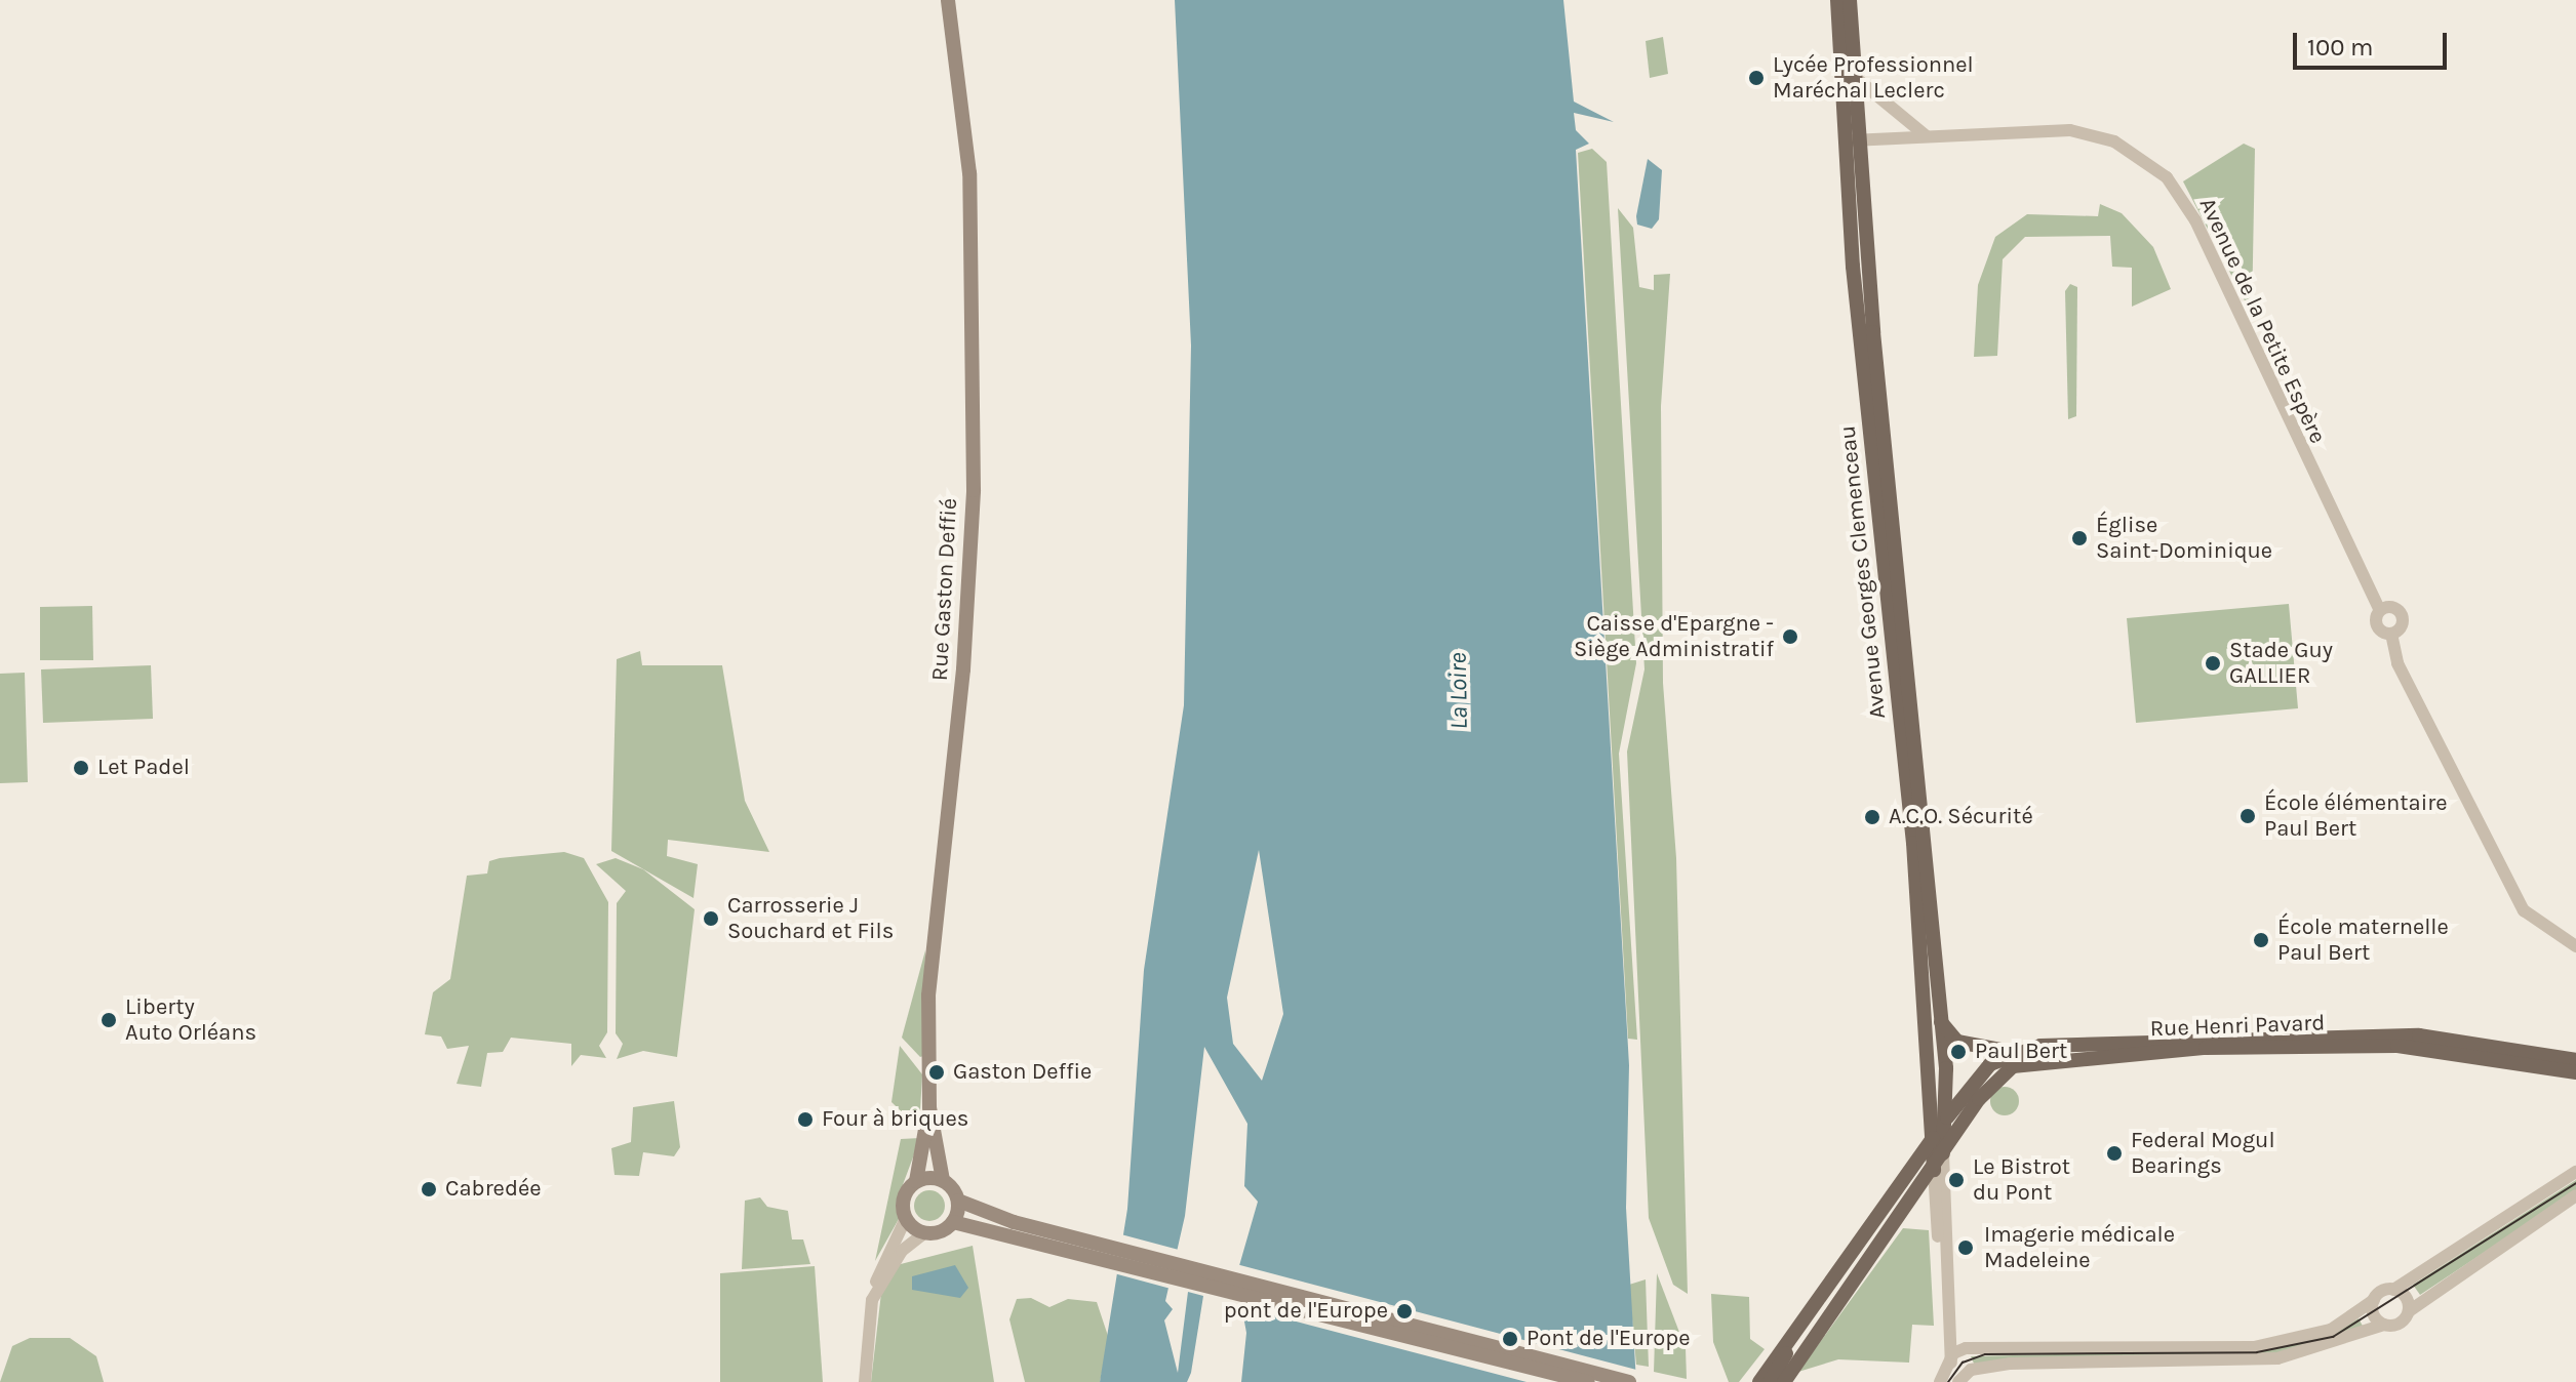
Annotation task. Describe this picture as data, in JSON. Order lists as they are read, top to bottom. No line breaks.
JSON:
{"streets":{"main road":["Avenue Georges Clemenceau","Rue Gaston Deffié","Rue Henri Pavard"],"street":["Avenue de la Petite Espère"]},"crossings":[["Avenue de la Petite Espère","Avenue Georges Clemenceau"],["Avenue Georges Clemenceau","Rue Henri Pavard"]],"water":["La Loire"],"places":["Lycée Professionnel Maréchal Leclerc","Église Saint-Dominique","Caisse d'Epargne - Siège Administratif","Stade Guy GALLIER","Let Padel","École élémentaire Paul Bert","A.C.O. Sécurité","Carrosserie J Souchard et Fils","École maternelle Paul Bert","Liberty Auto Orléans","Paul Bert","Gaston Deffie","Four à briques","Federal Mogul Bearings","Le Bistrot du Pont","Cabredée","Imagerie médicale Madeleine","pont de l'Europe","Pont de l'Europe"],"scale_bar":"100 m"}
